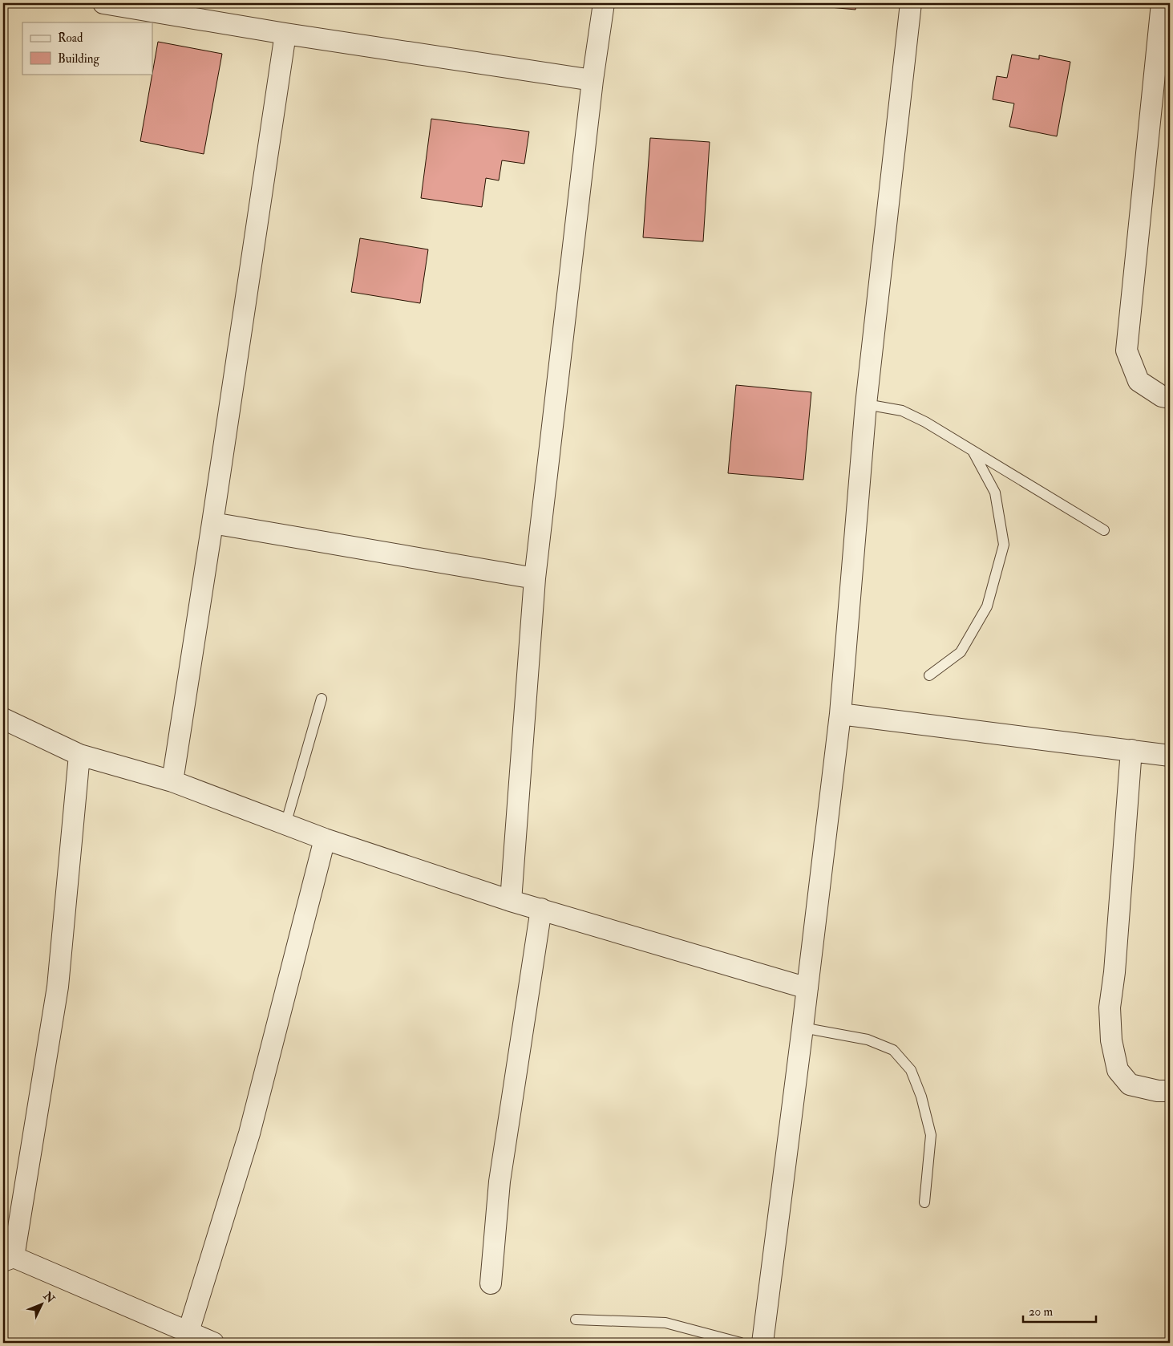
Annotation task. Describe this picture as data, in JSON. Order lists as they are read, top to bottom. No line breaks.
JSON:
{"legend":["Road","Building"],"scale_bar":"20 m","north":"top right"}
